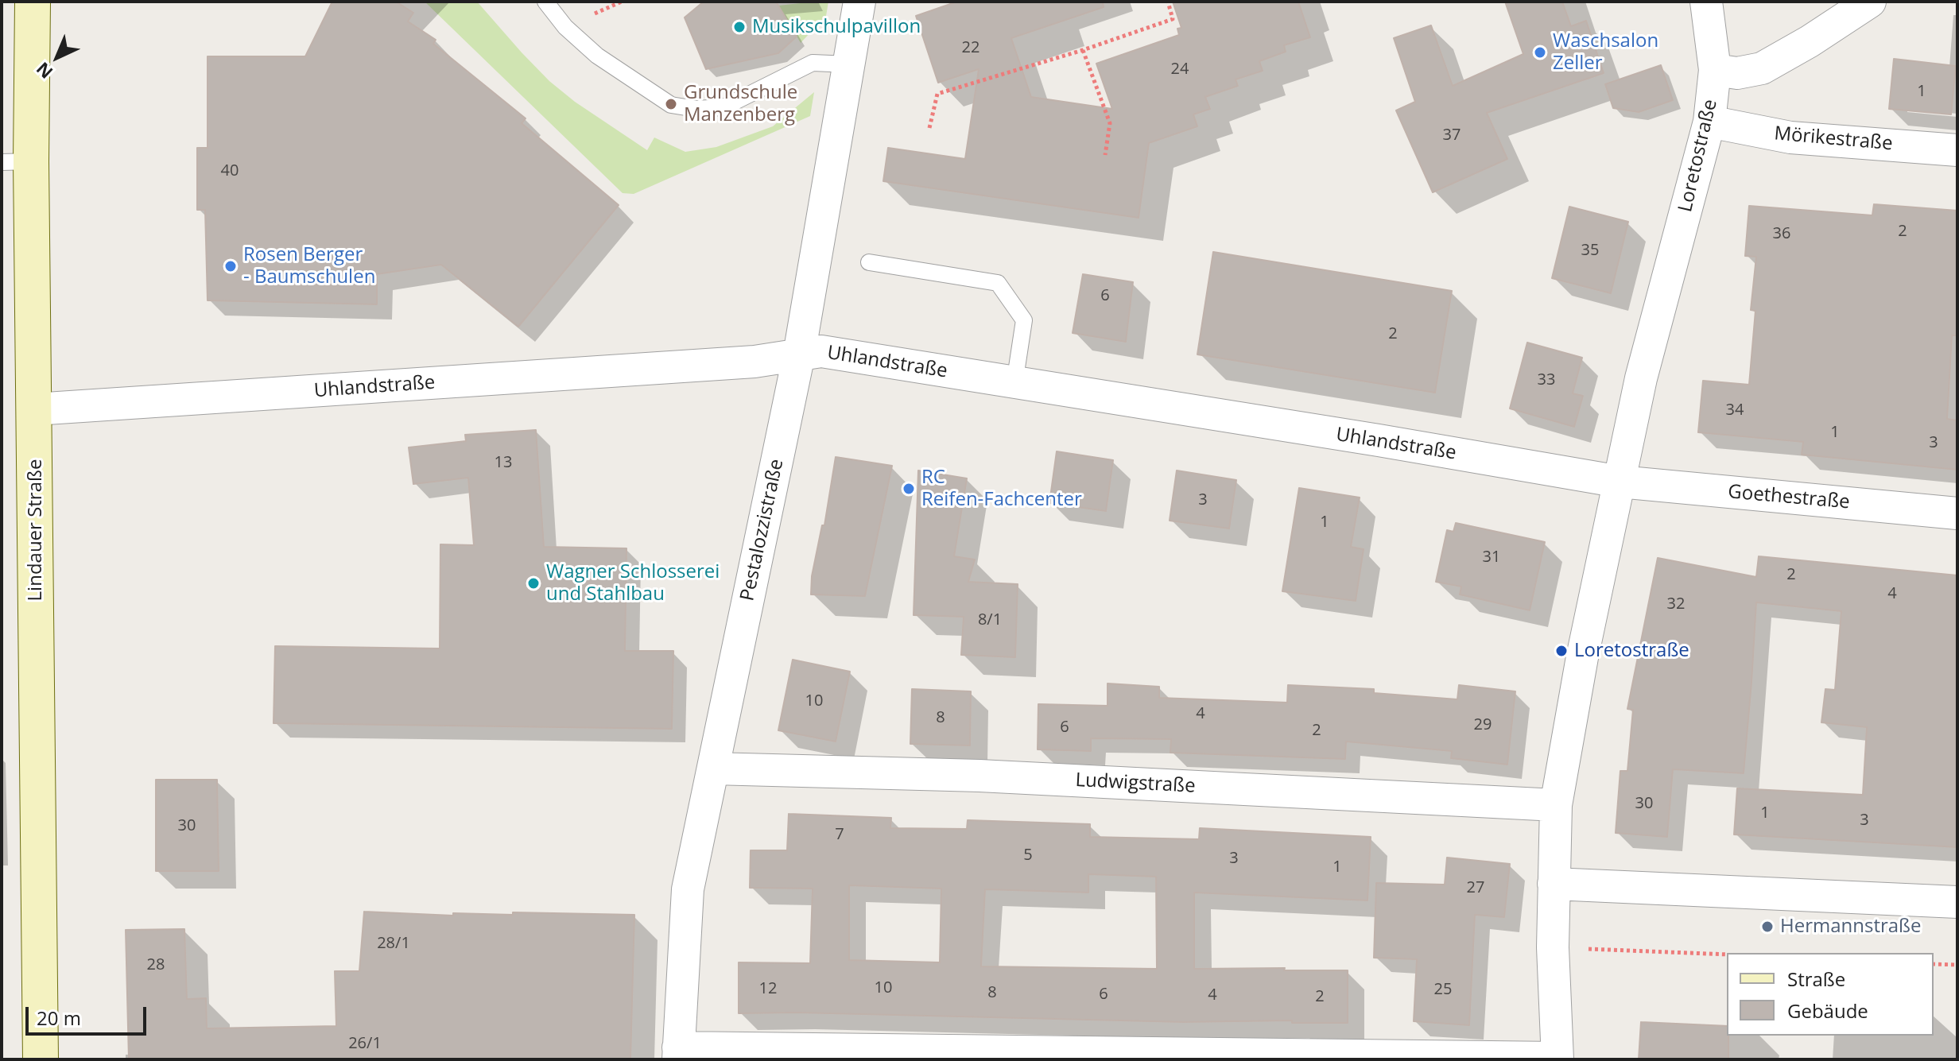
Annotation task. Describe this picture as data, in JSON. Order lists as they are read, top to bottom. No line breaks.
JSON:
{"streets":{"main road":["Lindauer Straße"],"street":["Mörikestraße","Loretostraße","Uhlandstraße","Goethestraße","Pestalozzistraße","Ludwigstraße"]},"crossings":[["Mörikestraße","Loretostraße"],["Loretostraße","Uhlandstraße"],["Loretostraße","Goethestraße"],["Loretostraße","Ludwigstraße"],["Uhlandstraße","Goethestraße"],["Uhlandstraße","Lindauer Straße"],["Uhlandstraße","Pestalozzistraße"],["Pestalozzistraße","Ludwigstraße"]],"places":["Musikschulpavillon","Waschsalon Zeller","Grundschule Manzenberg","Rosen Berger - Baumschulen","RC Reifen-Fachcenter","Wagner Schlosserei und Stahlbau","Loretostraße","Hermannstraße"],"house_numbers":["22","24","1","37","40","2","36","35","6","2","33","34","1","3","13","3","1","31","2","4","32","8/1","10","4","8","29","6","2","30","1","3","30","7","5","3","1","27","28/1","28","10","12","25","8","6","4","2","26/1"],"legend":["Straße","Gebäude"],"scale_bar":"20 m","north":"bottom left"}
